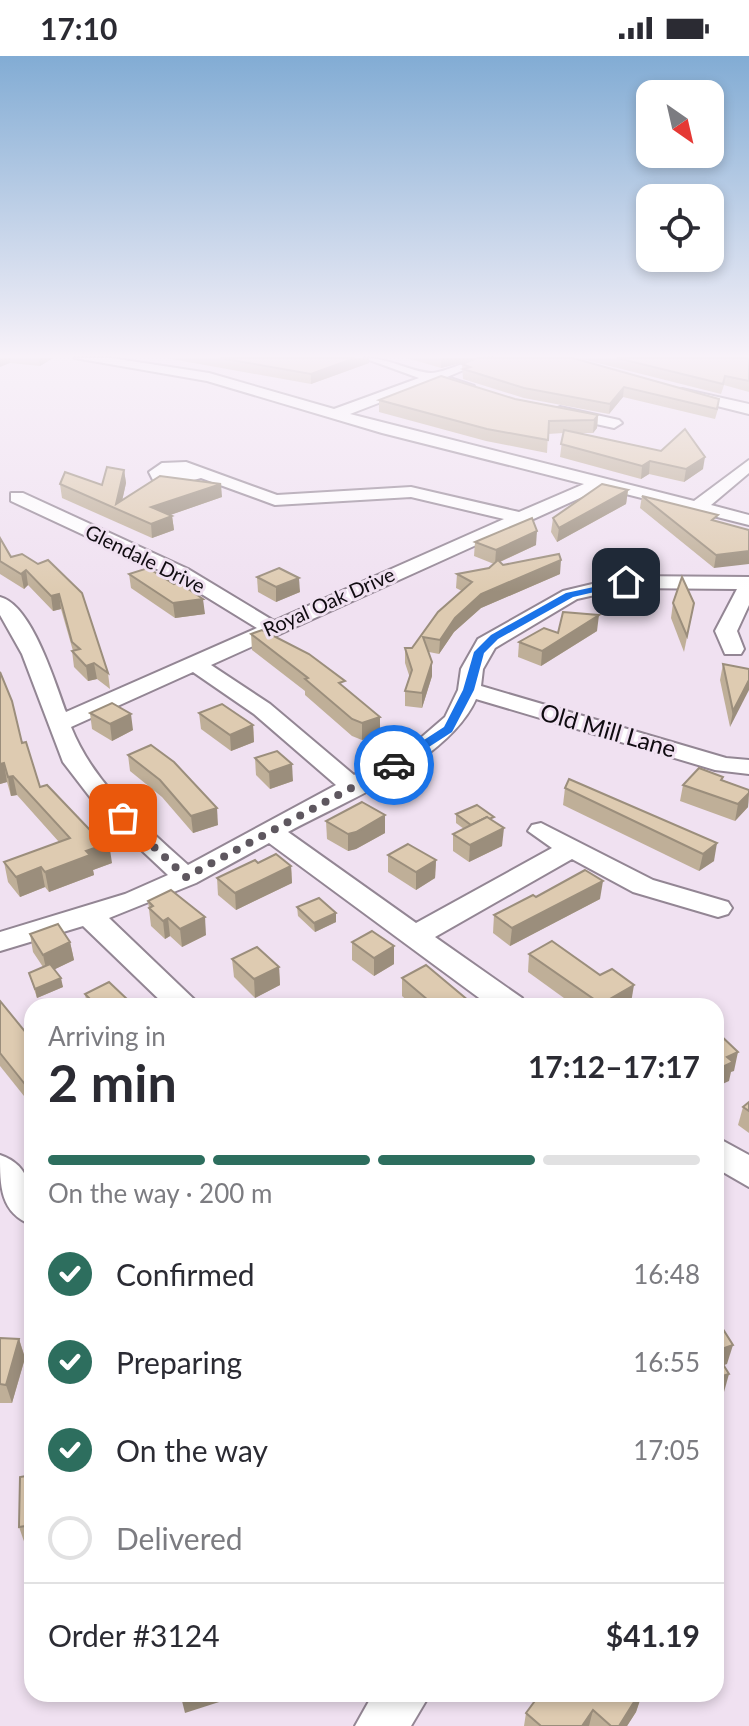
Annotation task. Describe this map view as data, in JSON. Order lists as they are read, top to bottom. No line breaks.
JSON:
{"streets":{"street":["Glendale Drive","Royal Oak Drive","Old Mill Lane"]},"crossings":[["Glendale Drive","Royal Oak Drive"]],"north":"bottom right","page":{"status":"17:10","heading":["2 min","Arriving in","17:12–17:17"],"panel":["Order #3124","$41.19"],"bar":"On the way · 200 m","list":[["Confirmed","16:48"],["Preparing","16:55"],["On the way","17:05"],"Delivered"]}}
